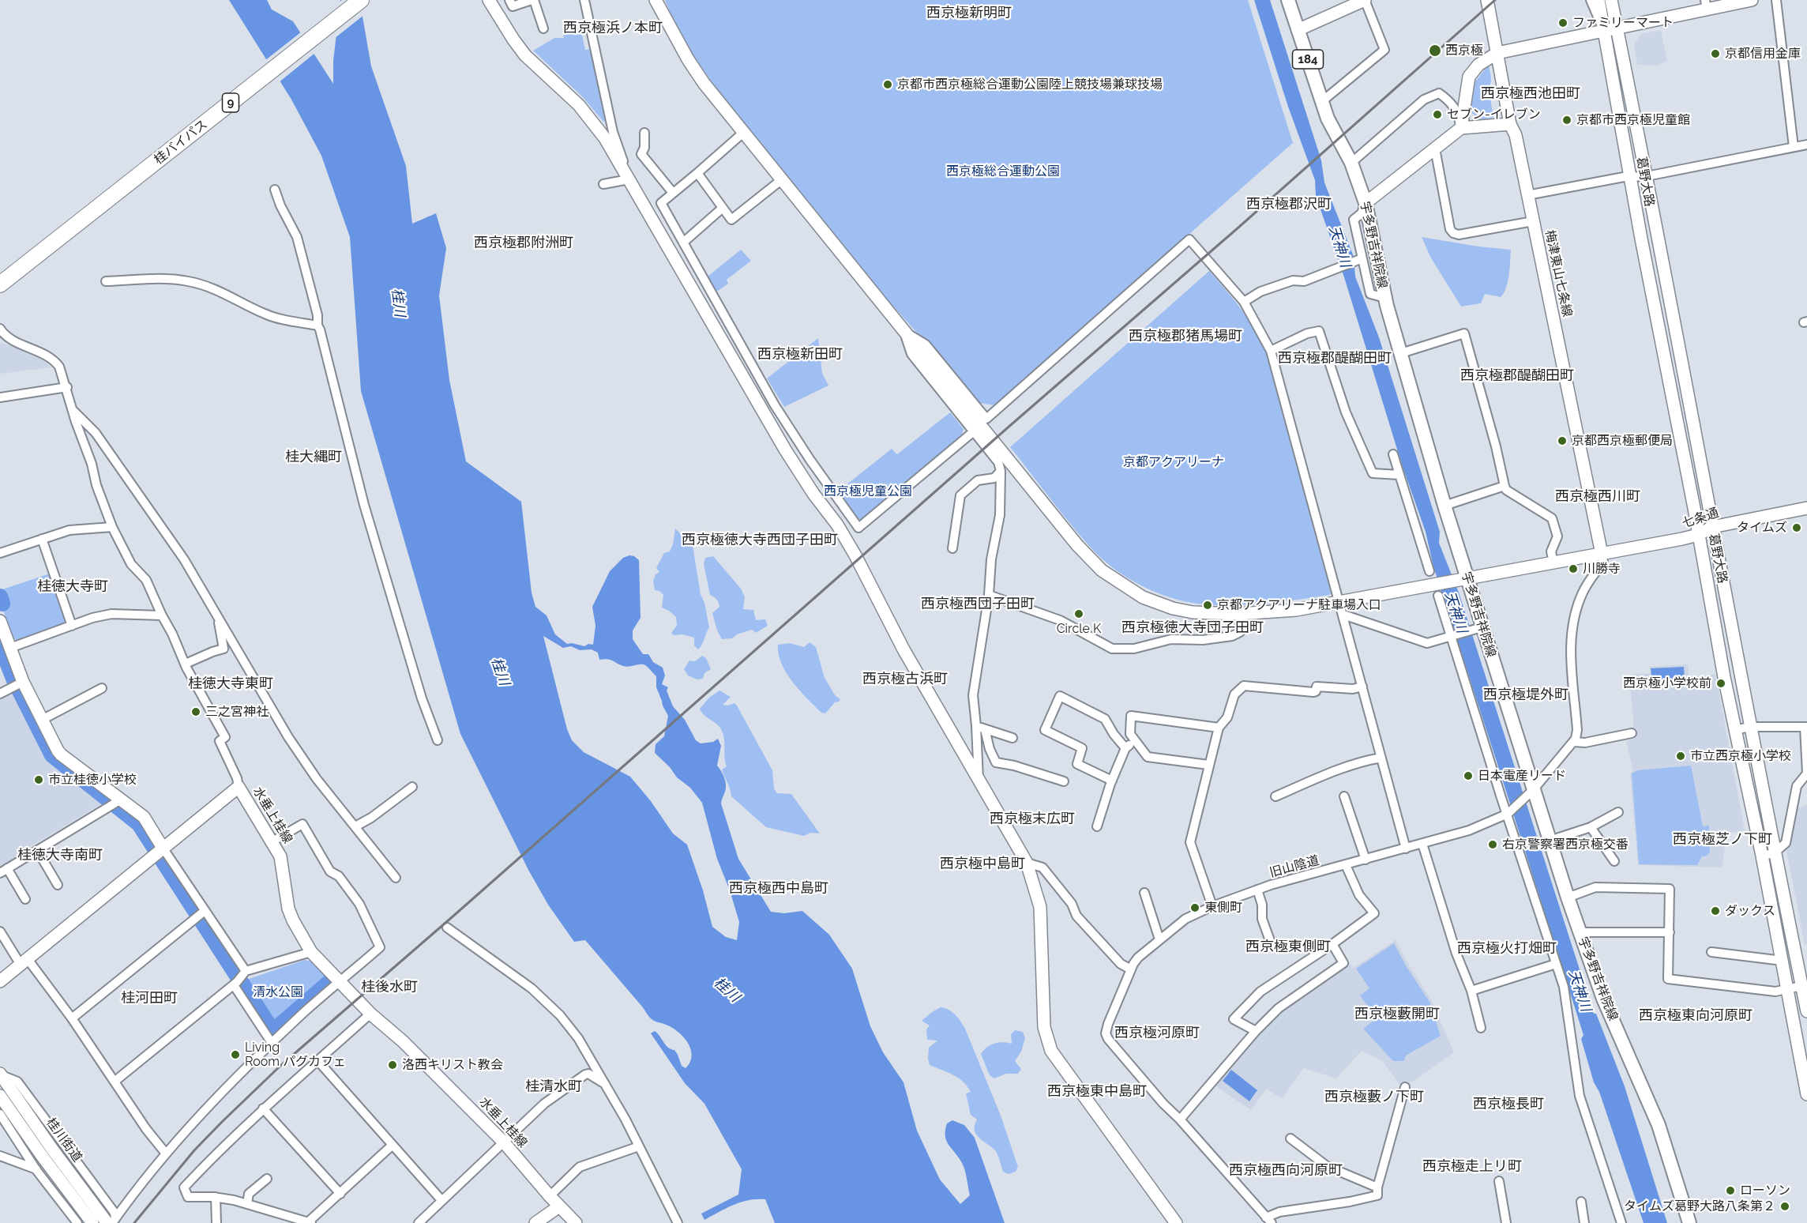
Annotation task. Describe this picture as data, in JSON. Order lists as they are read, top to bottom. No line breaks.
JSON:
{"streets":{"highway":["9","桂バイパス"],"main road":["184","宇多野吉祥院線"],"street":["葛野大路","梅津東山七条線","七条通","水垂上桂線","旧山陰道","桂川街道"]},"crossings":[["葛野大路","七条通"],["宇多野吉祥院線","七条通"],["宇多野吉祥院線","旧山陰道"],["梅津東山七条線","七条通"]],"districts":["西京極新明町","西京極浜ノ本町","西京極西池田町","西京極郡沢町","西京極郡附洲町","西京極郡猪馬場町","西京極新田町","西京極郡醍醐田町","西京極郡醍醐田町","桂大縄町","西京極西川町","西京極徳大寺西団子田町","桂徳大寺町","西京極西団子田町","西京極徳大寺団子田町","西京極古浜町","桂徳大寺東町","西京極堤外町","西京極末広町","西京極芝ノ下町","桂徳大寺南町","西京極中島町","西京極西中島町","西京極東側町","西京極火打畑町","桂後水町","桂河田町","西京極藪開町","西京極東向河原町","西京極河原町","桂清水町","西京極東中島町","西京極藪ノ下町","西京極長町","西京極走上リ町","西京極西向河原町"],"water":["天神川","桂川"],"parks":["西京極総合運動公園","京都アクアリーナ","西京極児童公園","清水公園"],"places":["ファミリーマート","西京極","京都信用金庫","京都市西京極総合運動公園陸上競技場兼球技場","セブン-イレブン","京都市西京極児童館","京都西京極郵便局","タイムズ","川勝寺","京都アクアリーナ駐車場入口","Circle K","西京極小学校前","三之宮神社","市立西京極小学校","日本電産リード","市立桂徳小学校","右京警察署西京極交番","東側町","ダックス","Living Room パグカフェ","洛西キリスト教会","ローソン","タイムズ葛野大路八条第２"]}
